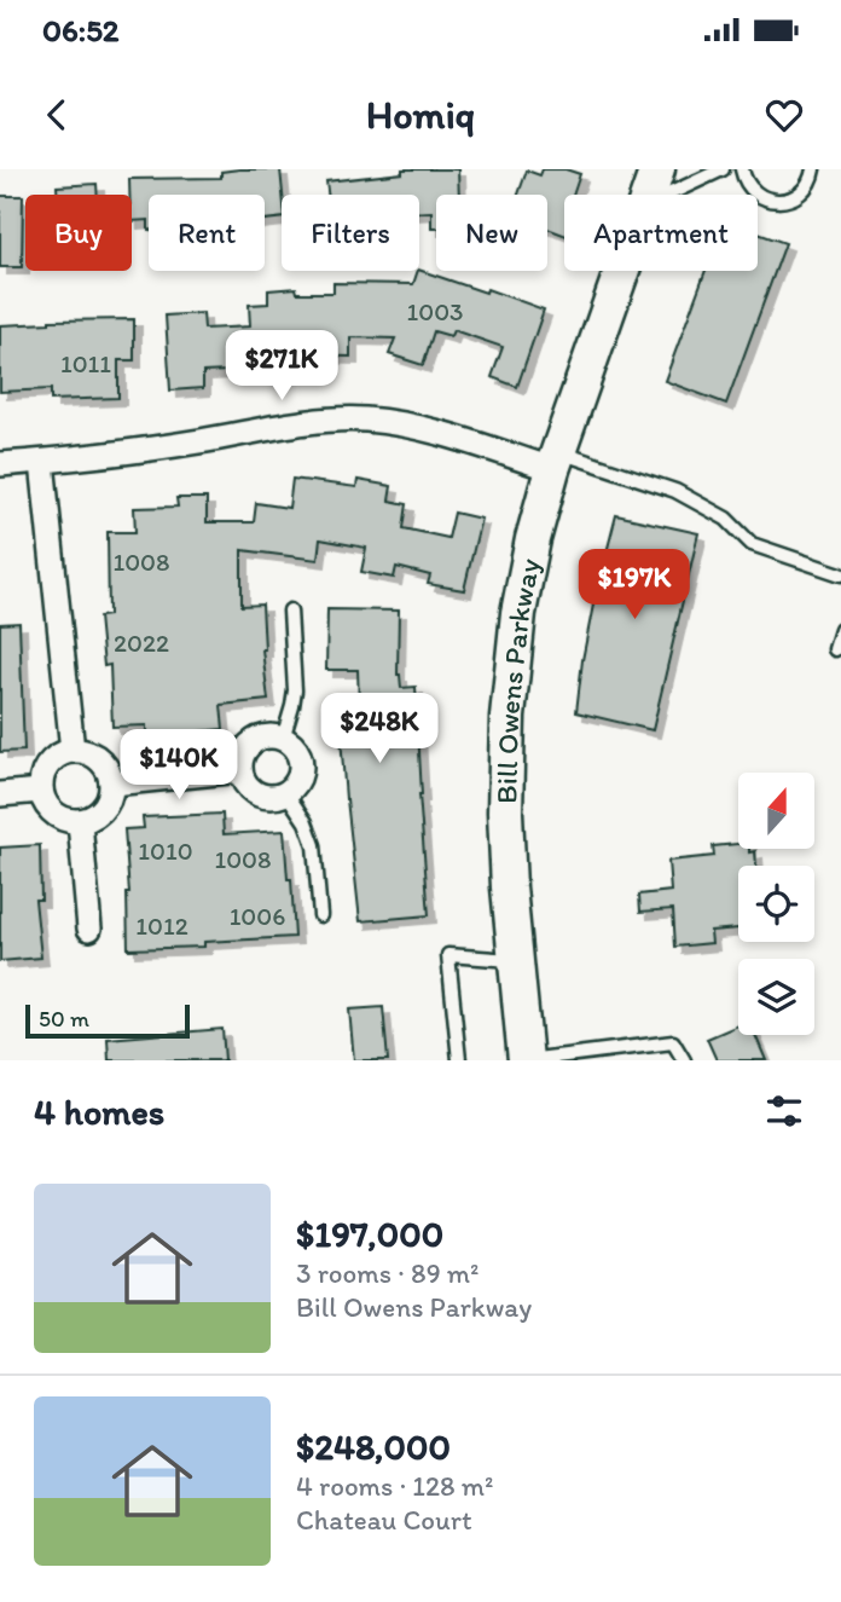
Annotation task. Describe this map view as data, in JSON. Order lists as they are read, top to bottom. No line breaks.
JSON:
{"streets":{"main road":["Bill Owens Parkway"]},"house_numbers":["1003","1011","1008","2022","1010","1008","1006","1012"],"scale_bar":"50 m","north":"top","page":{"status":"06:52","header":"Homiq","chip":["Buy","Rent","Filters","New","Apartment"],"price":["$271K","$197K","$248K","$140K"],"scale":"50 m","heading":"4 homes","list":[{"name":"$197,000","note":"3 rooms · 89 m² · Bill Owens Parkway"},{"name":"$248,000","note":"4 rooms · 128 m² · Chateau Court"}]}}
